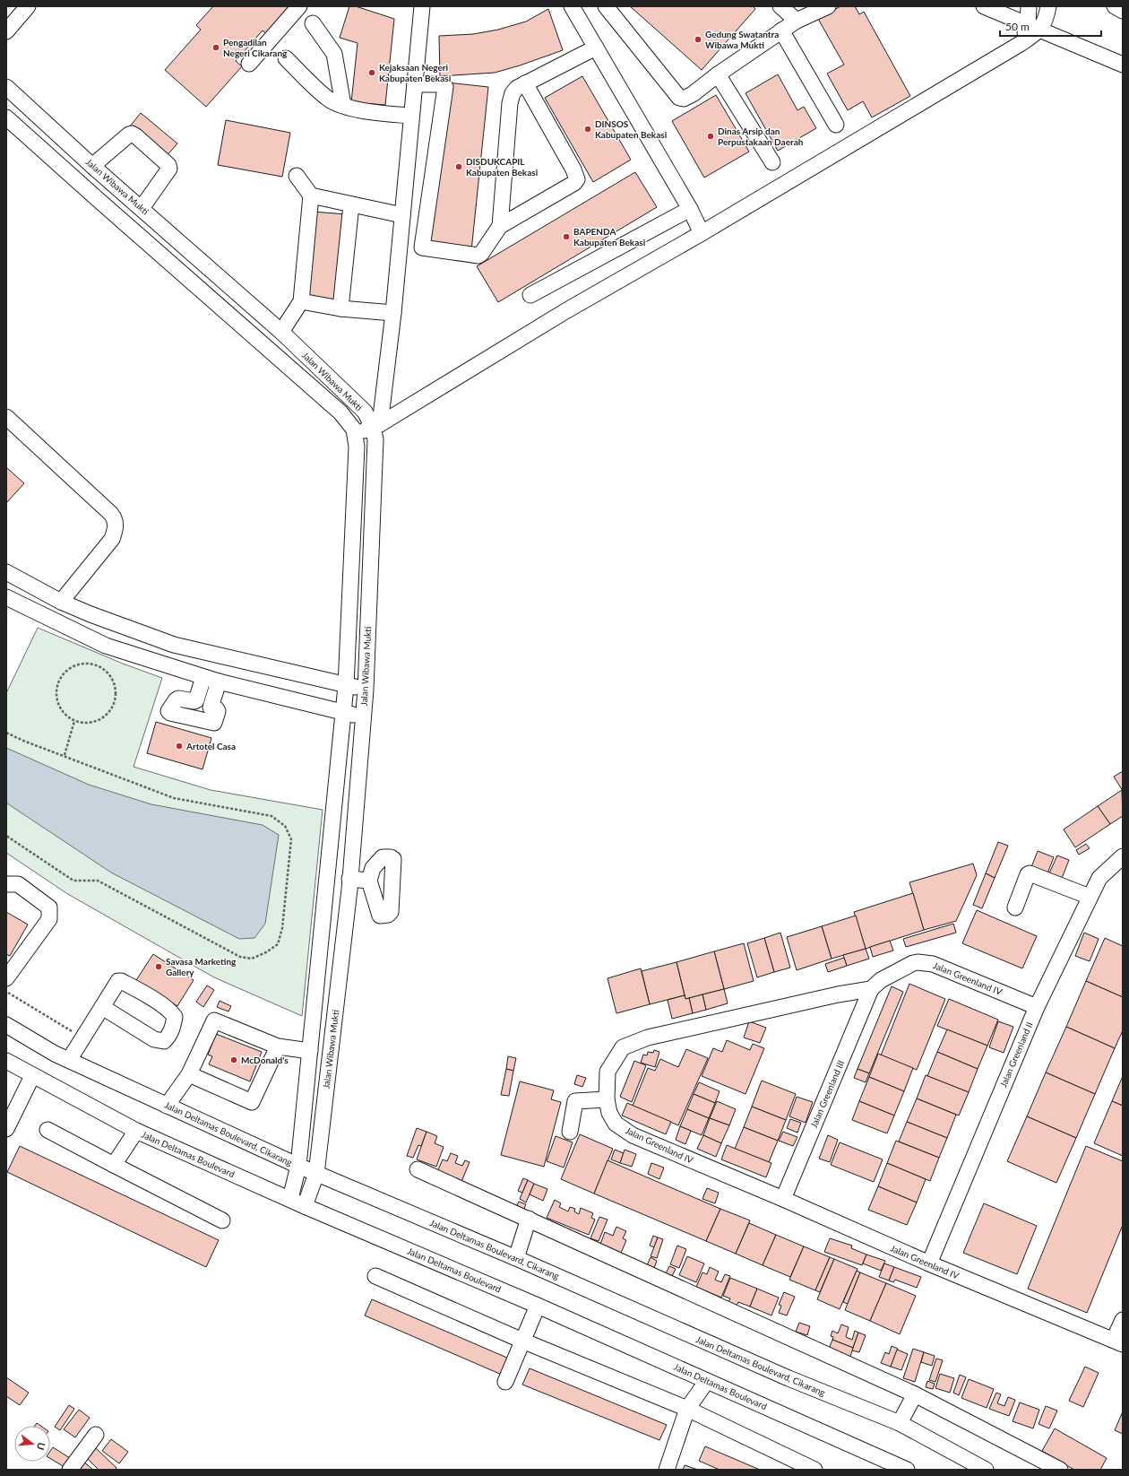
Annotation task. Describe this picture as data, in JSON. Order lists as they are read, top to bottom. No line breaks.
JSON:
{"streets":{"street":["Jalan Wibawa Mukti","Jalan Greenland IV","Jalan Greenland II","Jalan Greenland III","Jalan Deltamas Boulevard, Cikarang","Jalan Deltamas Boulevard"]},"crossings":[["Jalan Wibawa Mukti","Jalan Deltamas Boulevard, Cikarang"],["Jalan Wibawa Mukti","Jalan Deltamas Boulevard"],["Jalan Greenland IV","Jalan Greenland II"],["Jalan Greenland IV","Jalan Greenland III"]],"places":["Gedung Swatantra Wibawa Mukti","Pengadilan Negeri Cikarang","Kejaksaan Negeri Kabupaten Bekasi","DINSOS Kabupaten Bekasi","Dinas Arsip dan Perpustakaan Daerah","DISDUKCAPIL Kabupaten Bekasi","BAPENDA Kabupaten Bekasi","Artotel Casa","Savasa Marketing Gallery","McDonald's"],"scale_bar":"50 m","north":"right"}
